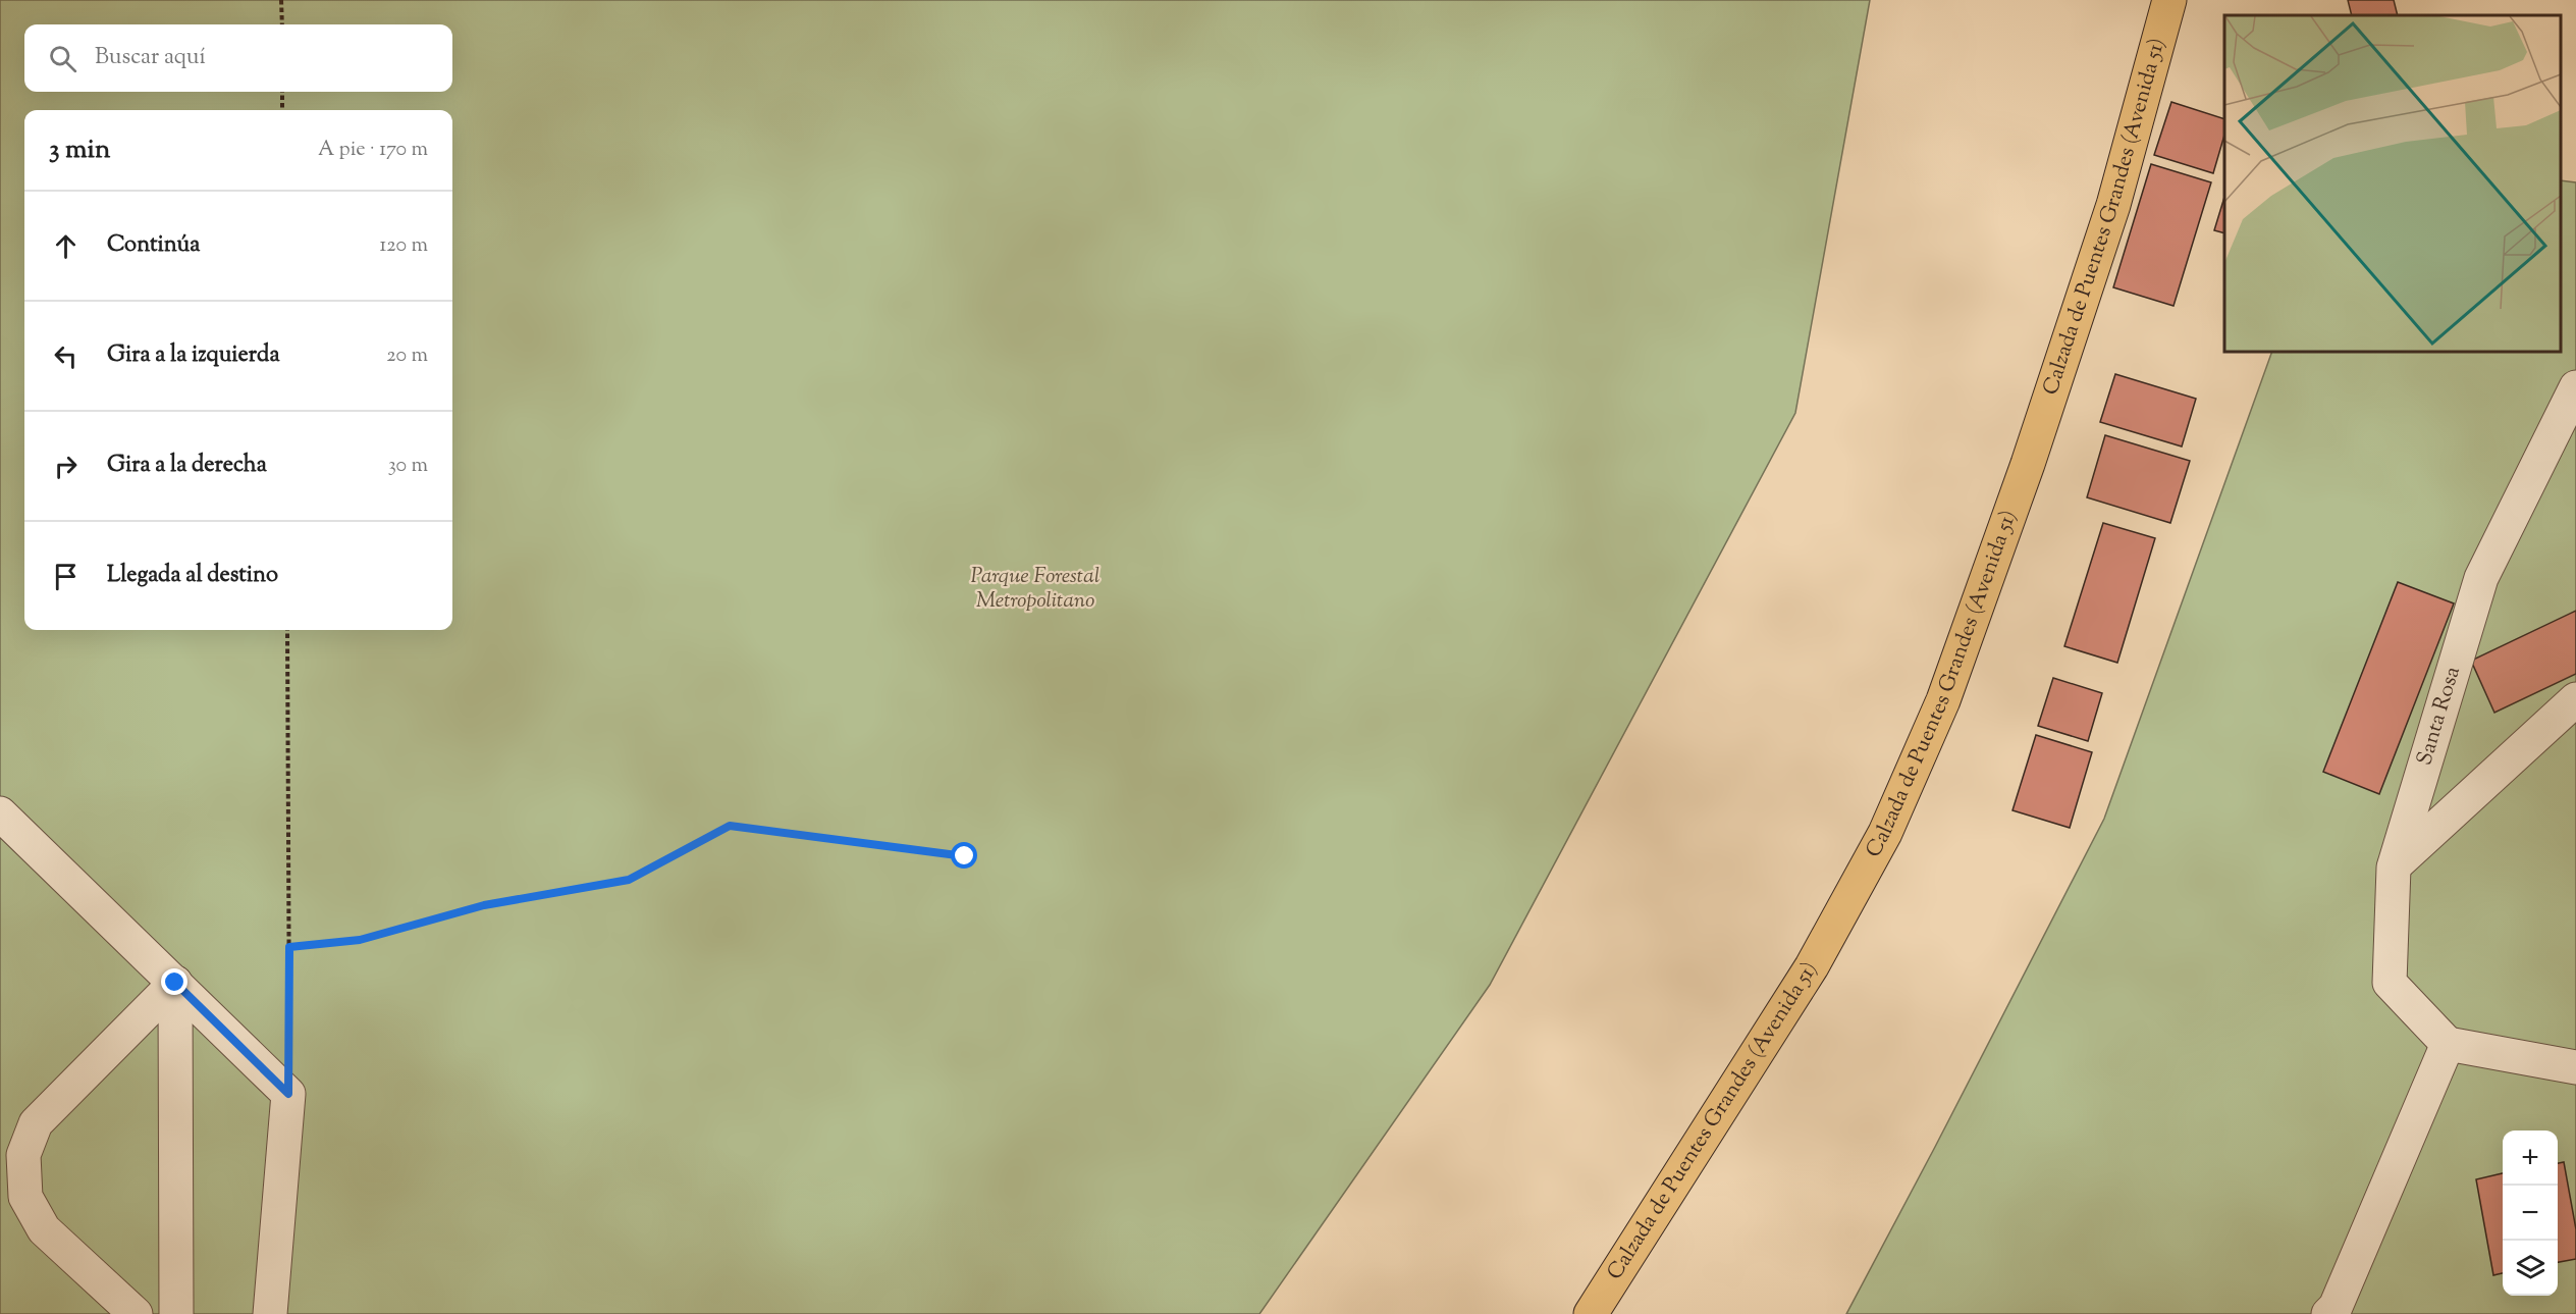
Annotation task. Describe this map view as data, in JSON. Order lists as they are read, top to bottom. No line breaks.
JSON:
{"streets":{"main road":["Calzada de Puentes Grandes (Avenida 51)"],"street":["Santa Rosa"]},"parks":["Parque Forestal Metropolitano"],"page":{"search":"Buscar aquí","heading":["3 min","A pie · 170 m"],"list":[["Continúa","120 m"],["Gira a la izquierda","20 m"],["Gira a la derecha","30 m"],"Llegada al destino"],"map_buttons":["+","−"]}}
